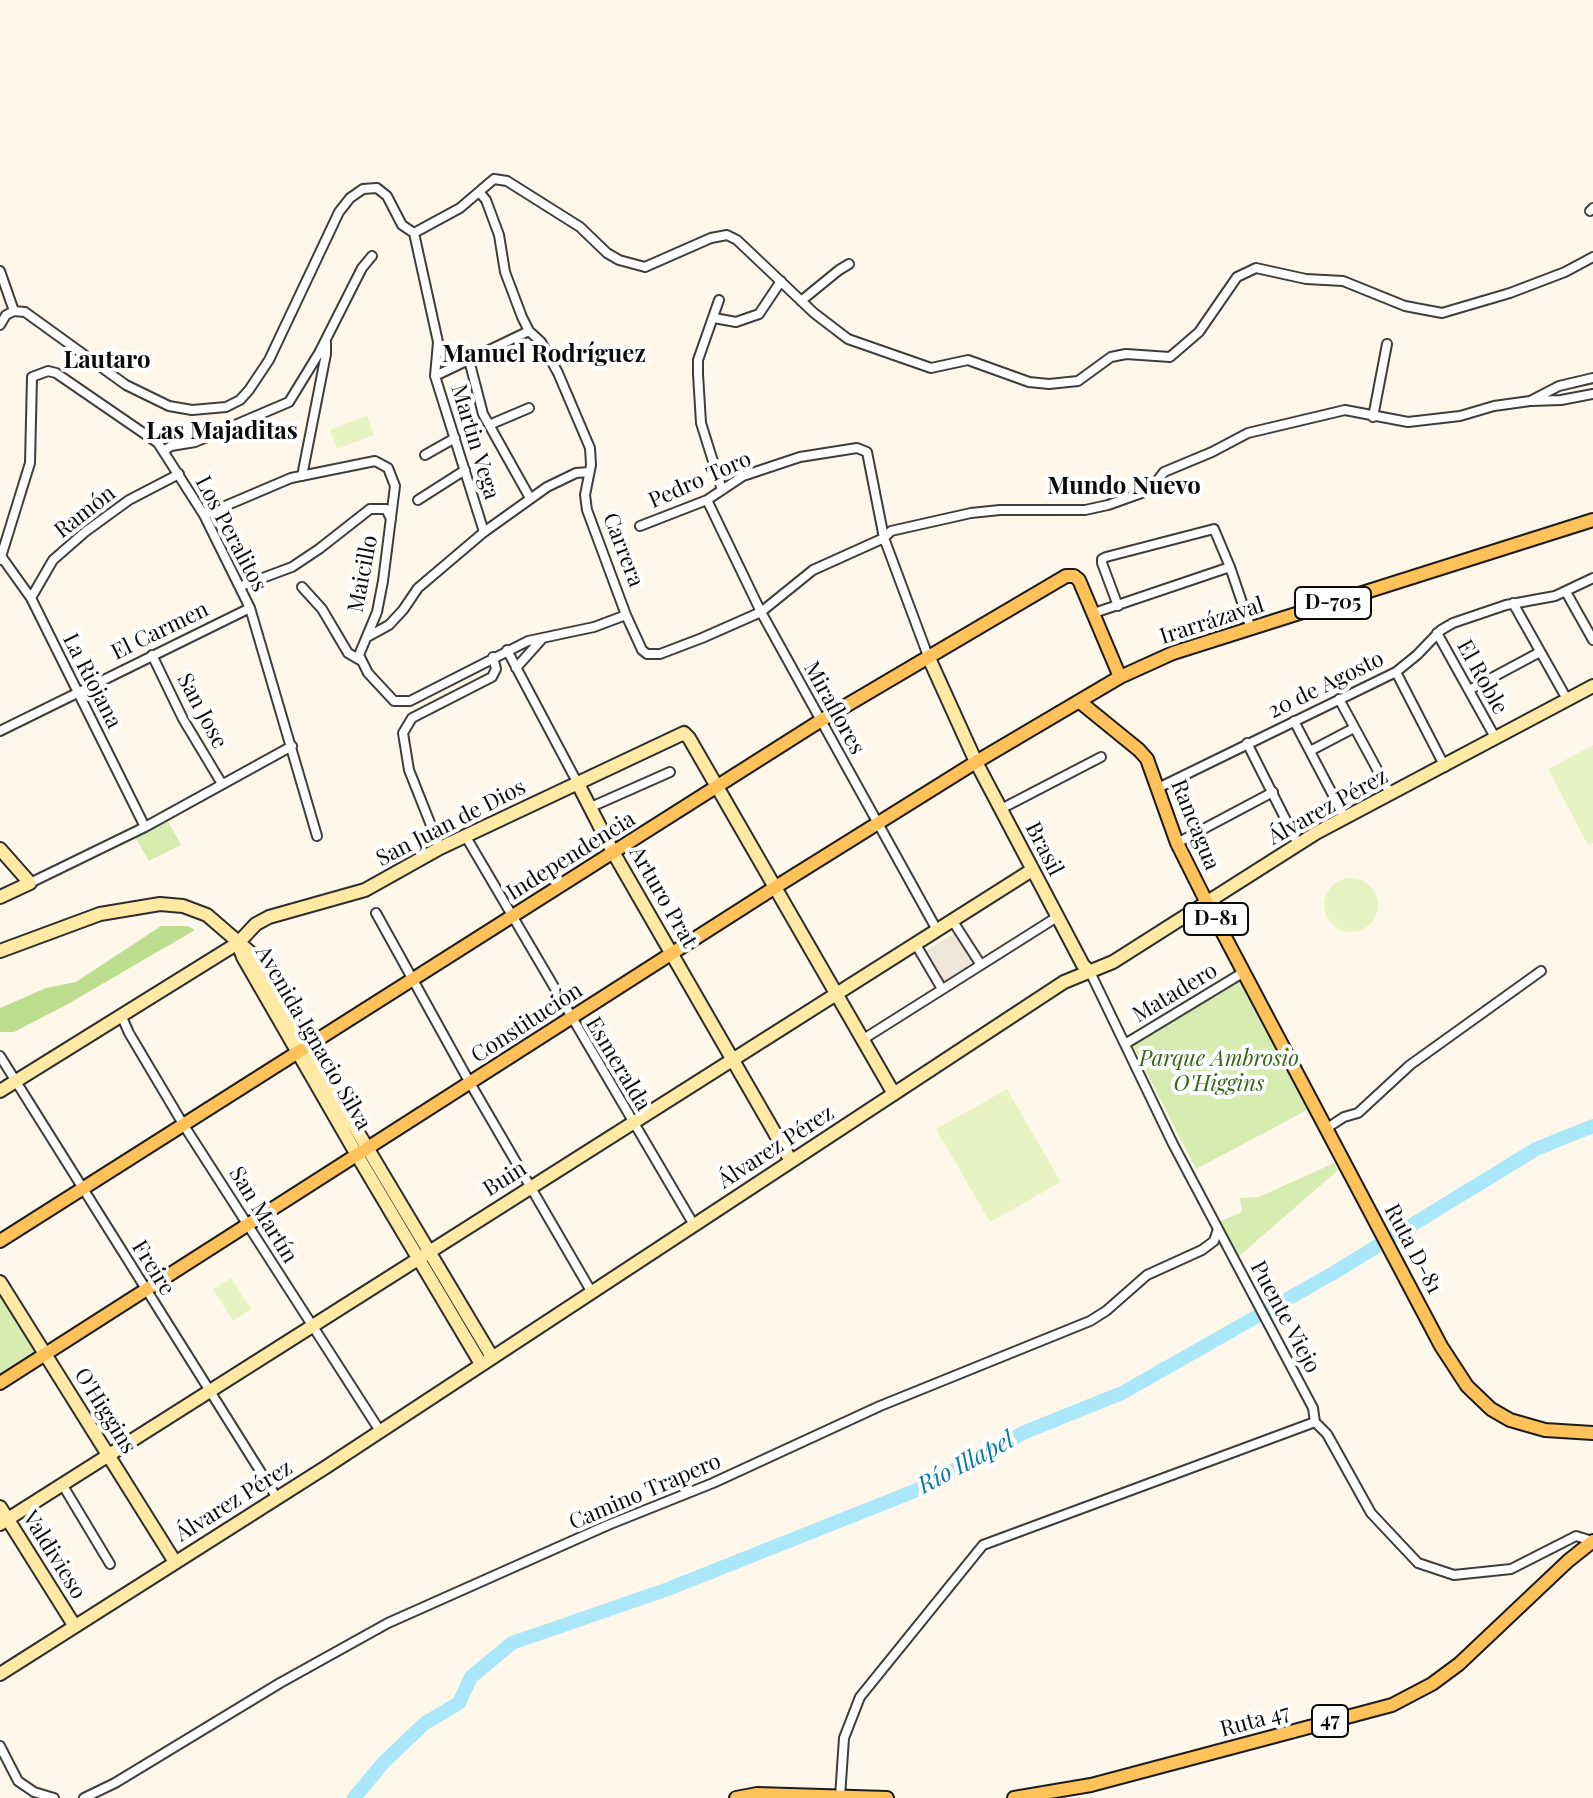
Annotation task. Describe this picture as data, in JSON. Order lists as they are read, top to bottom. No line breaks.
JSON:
{"streets":{"main road":["D-705","Irarrázaval","Rancagua","Independencia","D-81","Constitución","Ruta D-81","Ruta 47","47"],"street":["Martin Vega","Pedro Toro","Ramón","Los Peralitos","Carrera","Maicillo","El Carmen","El Roble","La Riojana","20 de Agosto","Miraflores","San Jose","Álvarez Pérez","San Juan de Dios","Brasil","Arturo Prat","Matadero","Avenida Ignacio Silva","Esmeralda","Buin","San Martín","Freire","Puente Viejo","O'Higgins","Camino Trapero","Valdivieso"]},"crossings":[["Pedro Toro","Miraflores"],["Pedro Toro","Brasil"],["Ramón","Los Peralitos"],["Ramón","La Riojana"],["Los Peralitos","Maicillo"],["Los Peralitos","El Carmen"],["Los Peralitos","La Riojana"],["Carrera","Miraflores"],["Irarrázaval","Rancagua"],["Irarrázaval","Independencia"],["Irarrázaval","Constitución"],["El Carmen","La Riojana"],["El Carmen","San Jose"],["El Roble","20 de Agosto"],["El Roble","Álvarez Pérez"],["20 de Agosto","Rancagua"],["Miraflores","Independencia"],["Miraflores","Constitución"],["Miraflores","Buin"],["Álvarez Pérez","Rancagua"],["Álvarez Pérez","Brasil"],["Álvarez Pérez","Arturo Prat"],["Álvarez Pérez","Avenida Ignacio Silva"],["Álvarez Pérez","Esmeralda"],["Álvarez Pérez","San Martín"],["Álvarez Pérez","Freire"],["Álvarez Pérez","O'Higgins"],["Álvarez Pérez","Valdivieso"],["San Juan de Dios","Independencia"],["San Juan de Dios","Arturo Prat"],["San Juan de Dios","Avenida Ignacio Silva"],["San Juan de Dios","Esmeralda"],["San Juan de Dios","San Martín"],["San Juan de Dios","Freire"],["Rancagua","Matadero"],["Rancagua","Constitución"],["Rancagua","Ruta D-81"],["Brasil","Independencia"],["Brasil","Matadero"],["Brasil","Constitución"],["Brasil","Buin"],["Brasil","Puente Viejo"],["Brasil","Camino Trapero"],["Independencia","Arturo Prat"],["Independencia","Avenida Ignacio Silva"],["Independencia","Esmeralda"],["Independencia","San Martín"],["Independencia","Freire"],["Arturo Prat","Constitución"],["Arturo Prat","Buin"],["Constitución","Avenida Ignacio Silva"],["Constitución","Esmeralda"],["Constitución","San Martín"],["Constitución","Freire"],["Constitución","O'Higgins"],["Avenida Ignacio Silva","Buin"],["Esmeralda","Buin"],["Buin","San Martín"],["Buin","Freire"],["Buin","O'Higgins"],["Buin","Valdivieso"]],"districts":["Manuel Rodríguez","Lautaro","Las Majaditas","Mundo Nuevo"],"water":["Río Illapel"],"parks":["Parque Ambrosio O'Higgins"]}
